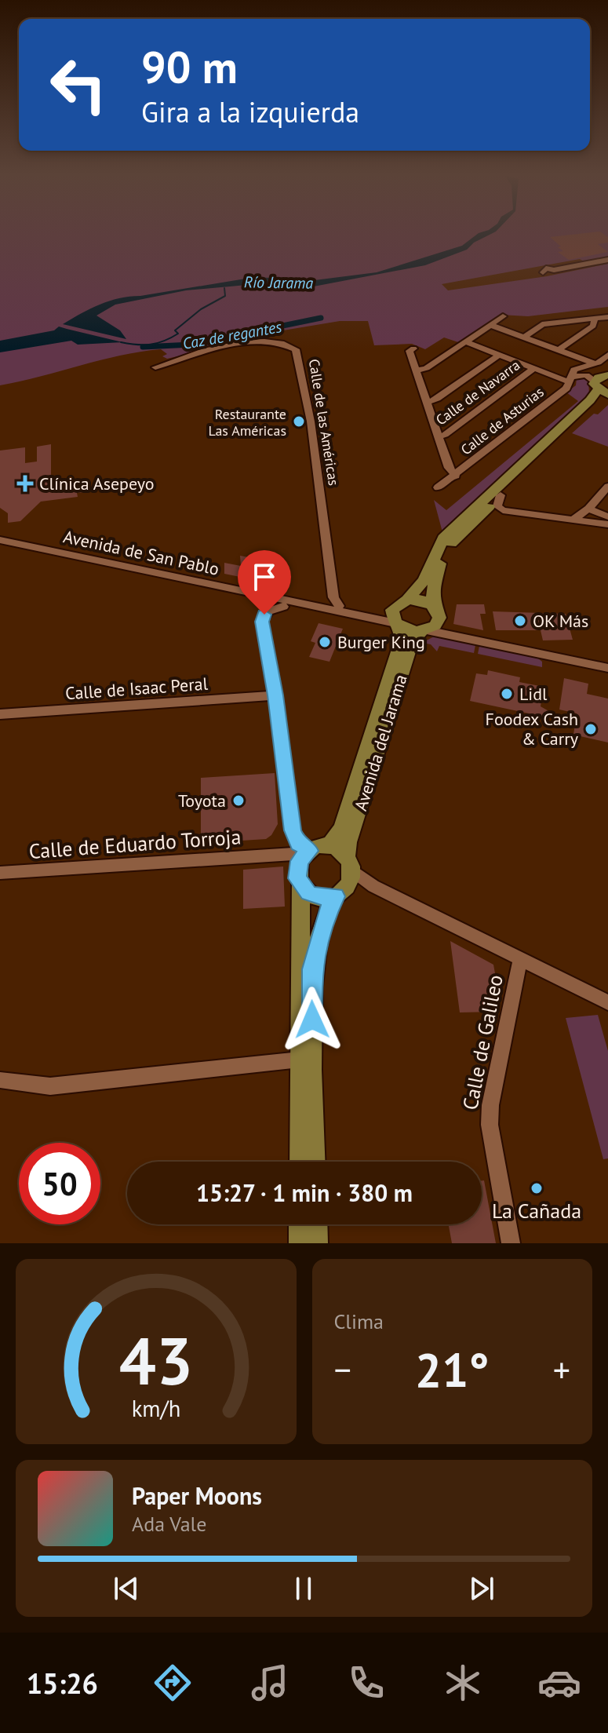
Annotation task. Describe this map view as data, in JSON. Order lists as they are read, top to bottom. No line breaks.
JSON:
{"streets":{"main road":["Avenida del Jarama"],"street":["Calle de Navarra","Calle de Asturias","Calle de las Américas","Avenida de San Pablo","Calle de Isaac Peral","Calle de Eduardo Torroja","Calle de Galileo"]},"crossings":[["Avenida de San Pablo","Avenida del Jarama"],["Avenida del Jarama","Calle de Eduardo Torroja"]],"water":["Río Jarama","Caz de regantes"],"places":{"other":["Restaurante Las Américas","OK Más","Burger King","Lidl","Foodex Cash & Carry","Toyota","La Cañada"],"health":["Clínica Asepeyo"]},"page":{"turn":["90 m","Gira a la izquierda"],"limit":"50","trip":"15:27 · 1 min · 380 m","tile":"Clima","heat":["−","21°","+"],"song":["Paper Moons","Ada Vale"],"tabs":"15:26","gauge":["43","km/h"]}}
